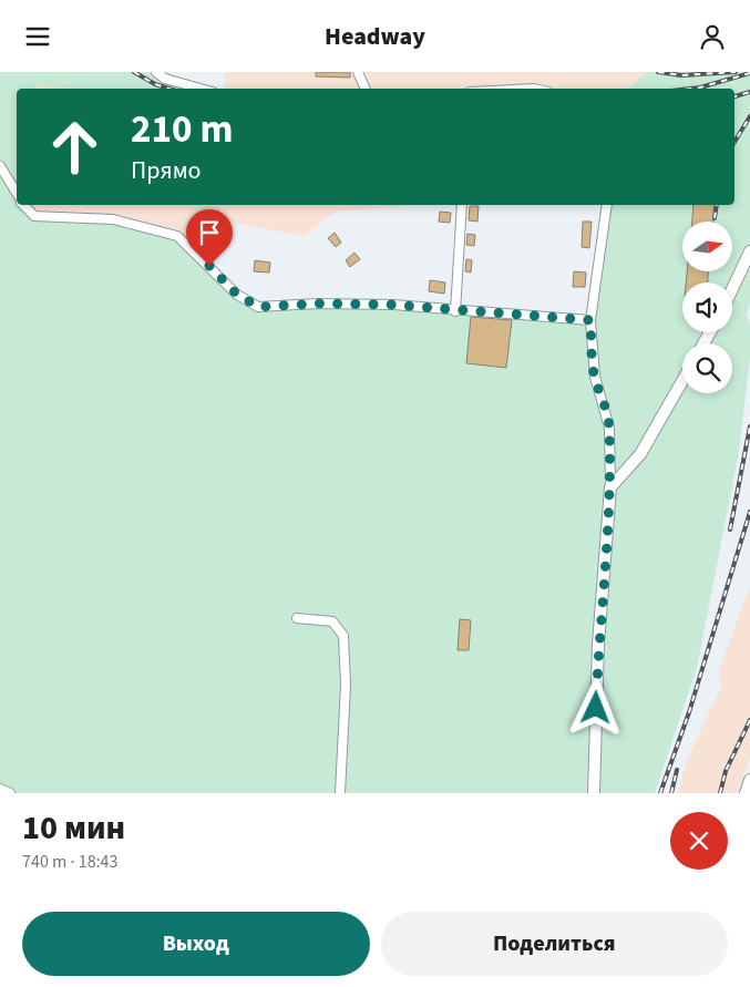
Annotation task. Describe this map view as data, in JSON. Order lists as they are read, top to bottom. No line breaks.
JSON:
{"north":"right","page":{"header":"Headway","turn":["210 m","Прямо"],"heading":["10 мин","740 m · 18:43"],"buttons":["Выход","Поделиться"]}}
